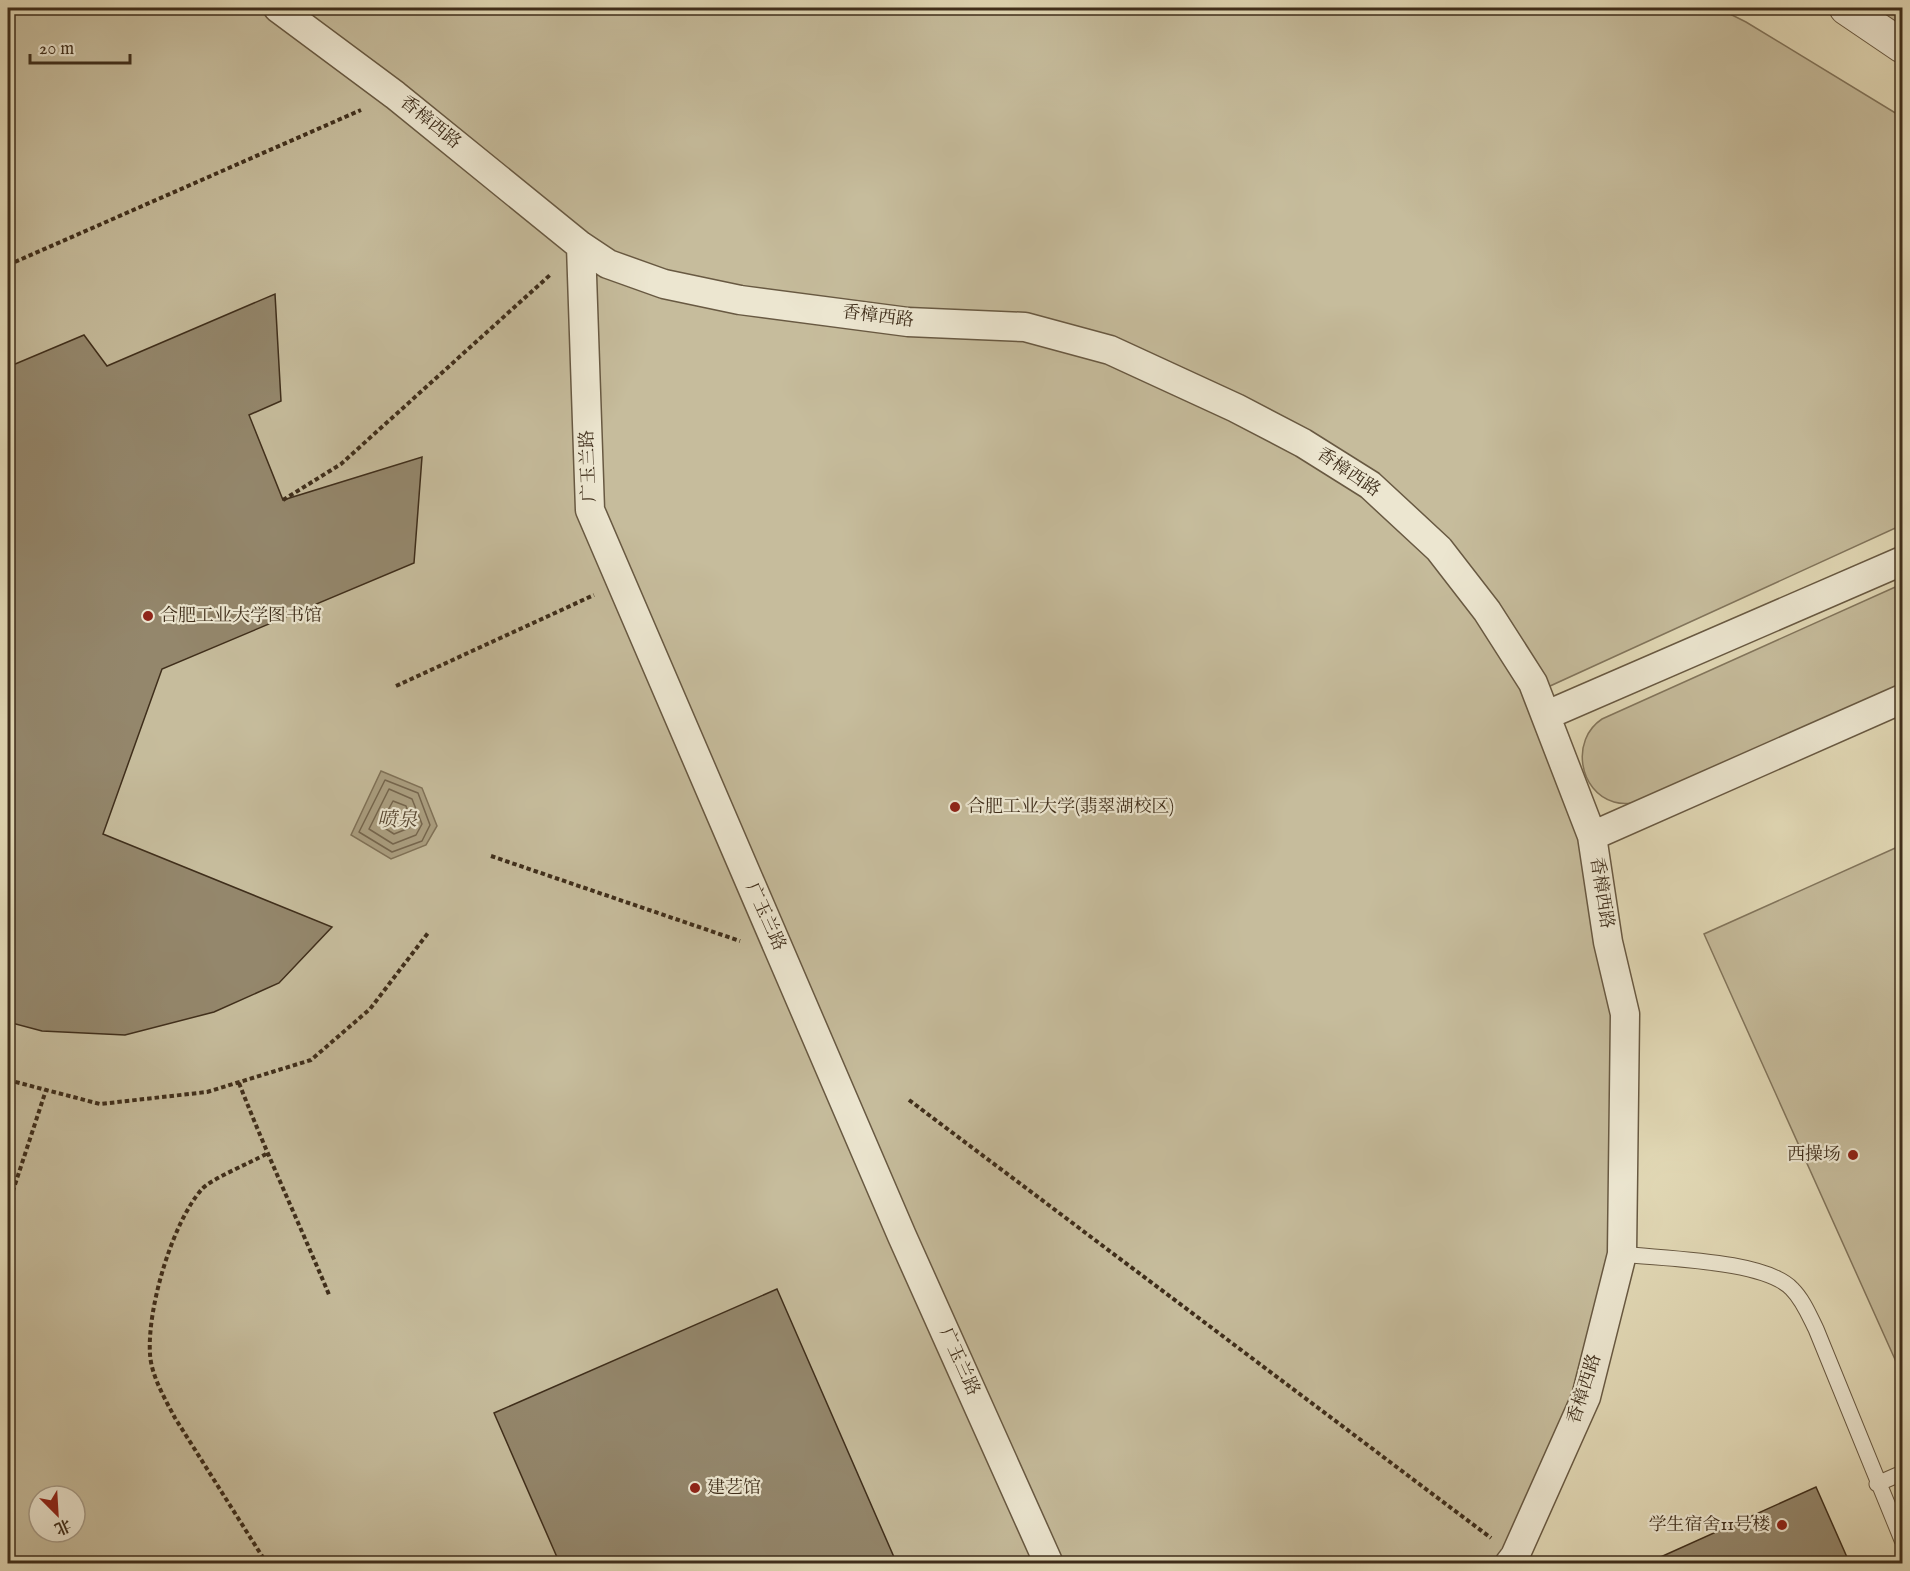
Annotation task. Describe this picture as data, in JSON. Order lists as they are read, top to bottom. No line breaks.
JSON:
{"streets":{"street":["香樟西路","广玉兰路"]},"crossings":[["香樟西路","广玉兰路"]],"water":["喷泉"],"places":["合肥工业大学图书馆","合肥工业大学(翡翠湖校区)","西操场","建艺馆","学生宿舍11号楼"],"scale_bar":"20 m","north":"bottom right"}
